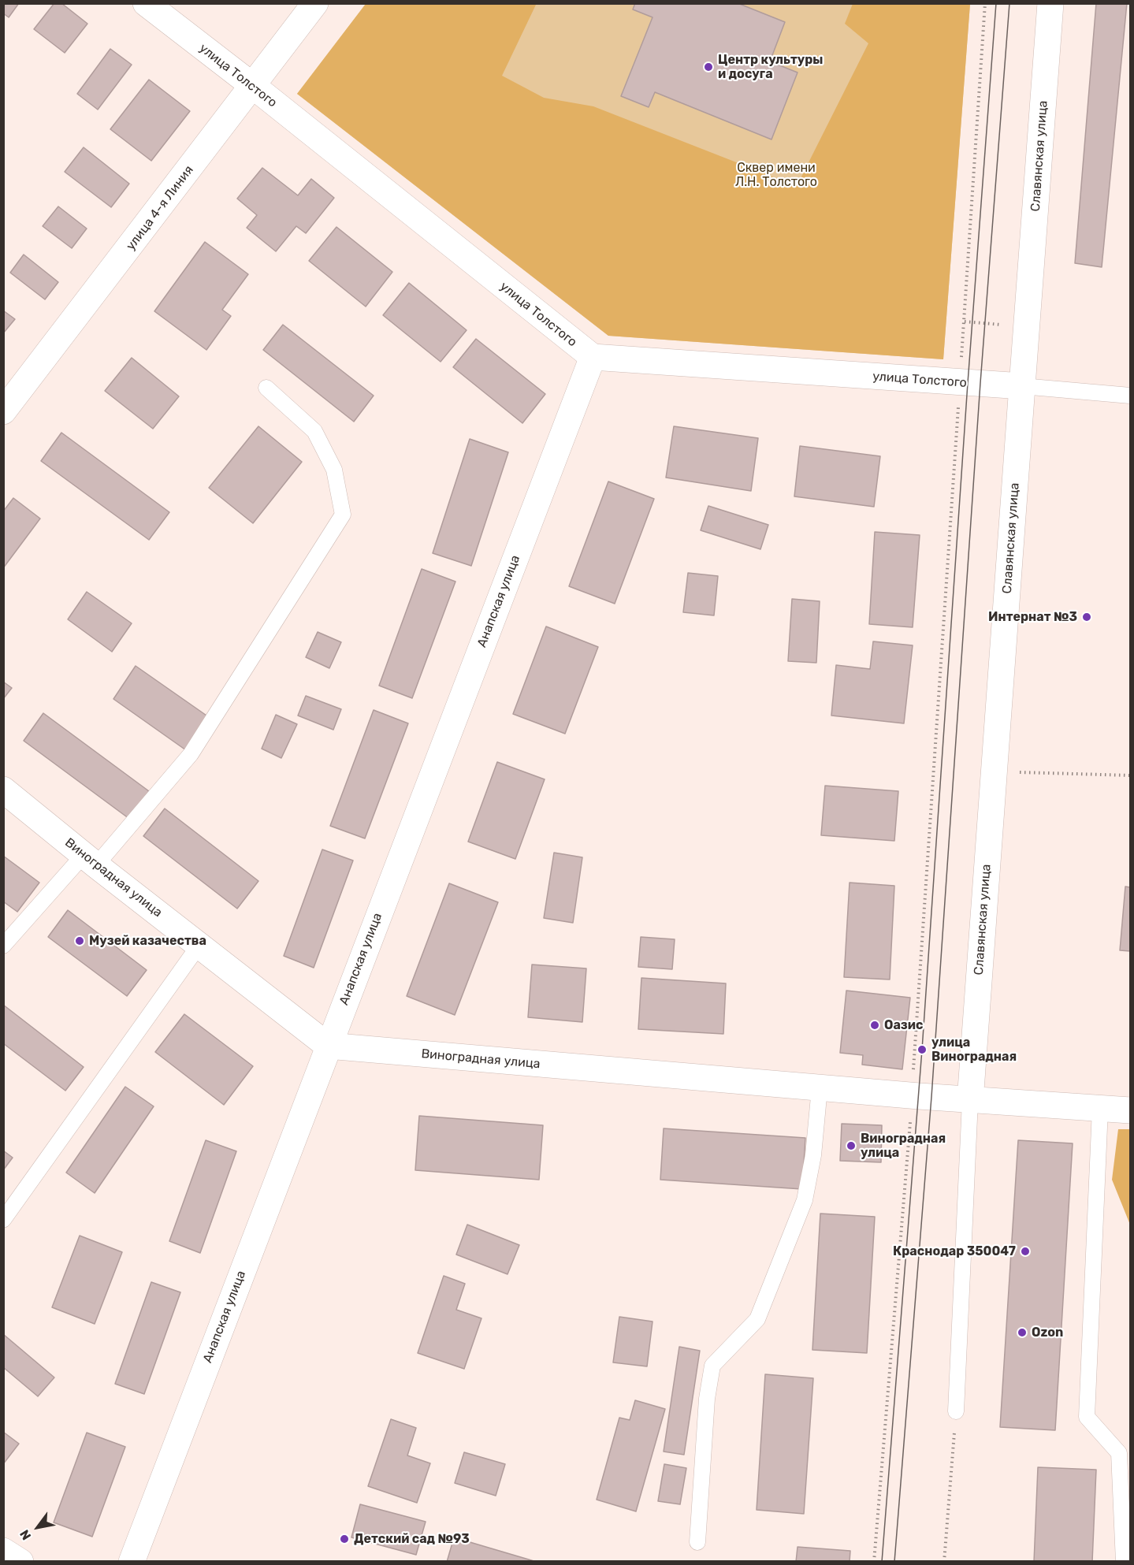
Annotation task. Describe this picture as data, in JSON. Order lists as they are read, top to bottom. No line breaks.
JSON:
{"streets":{"street":["улица Толстого","Славянская улица","улица 4-я Линия","Анапская улица","Виноградная улица"]},"crossings":[["улица Толстого","Славянская улица"],["улица Толстого","улица 4-я Линия"],["улица Толстого","Анапская улица"],["Славянская улица","Виноградная улица"],["Анапская улица","Виноградная улица"]],"parks":["Сквер имени Л.Н. Толстого"],"places":["Центр культуры и досуга","Интернат №3","Музей казачества","Оазис","улица Виноградная","Виноградная улица","Краснодар 350047","Ozon","Детский сад №93"],"north":"bottom left"}
